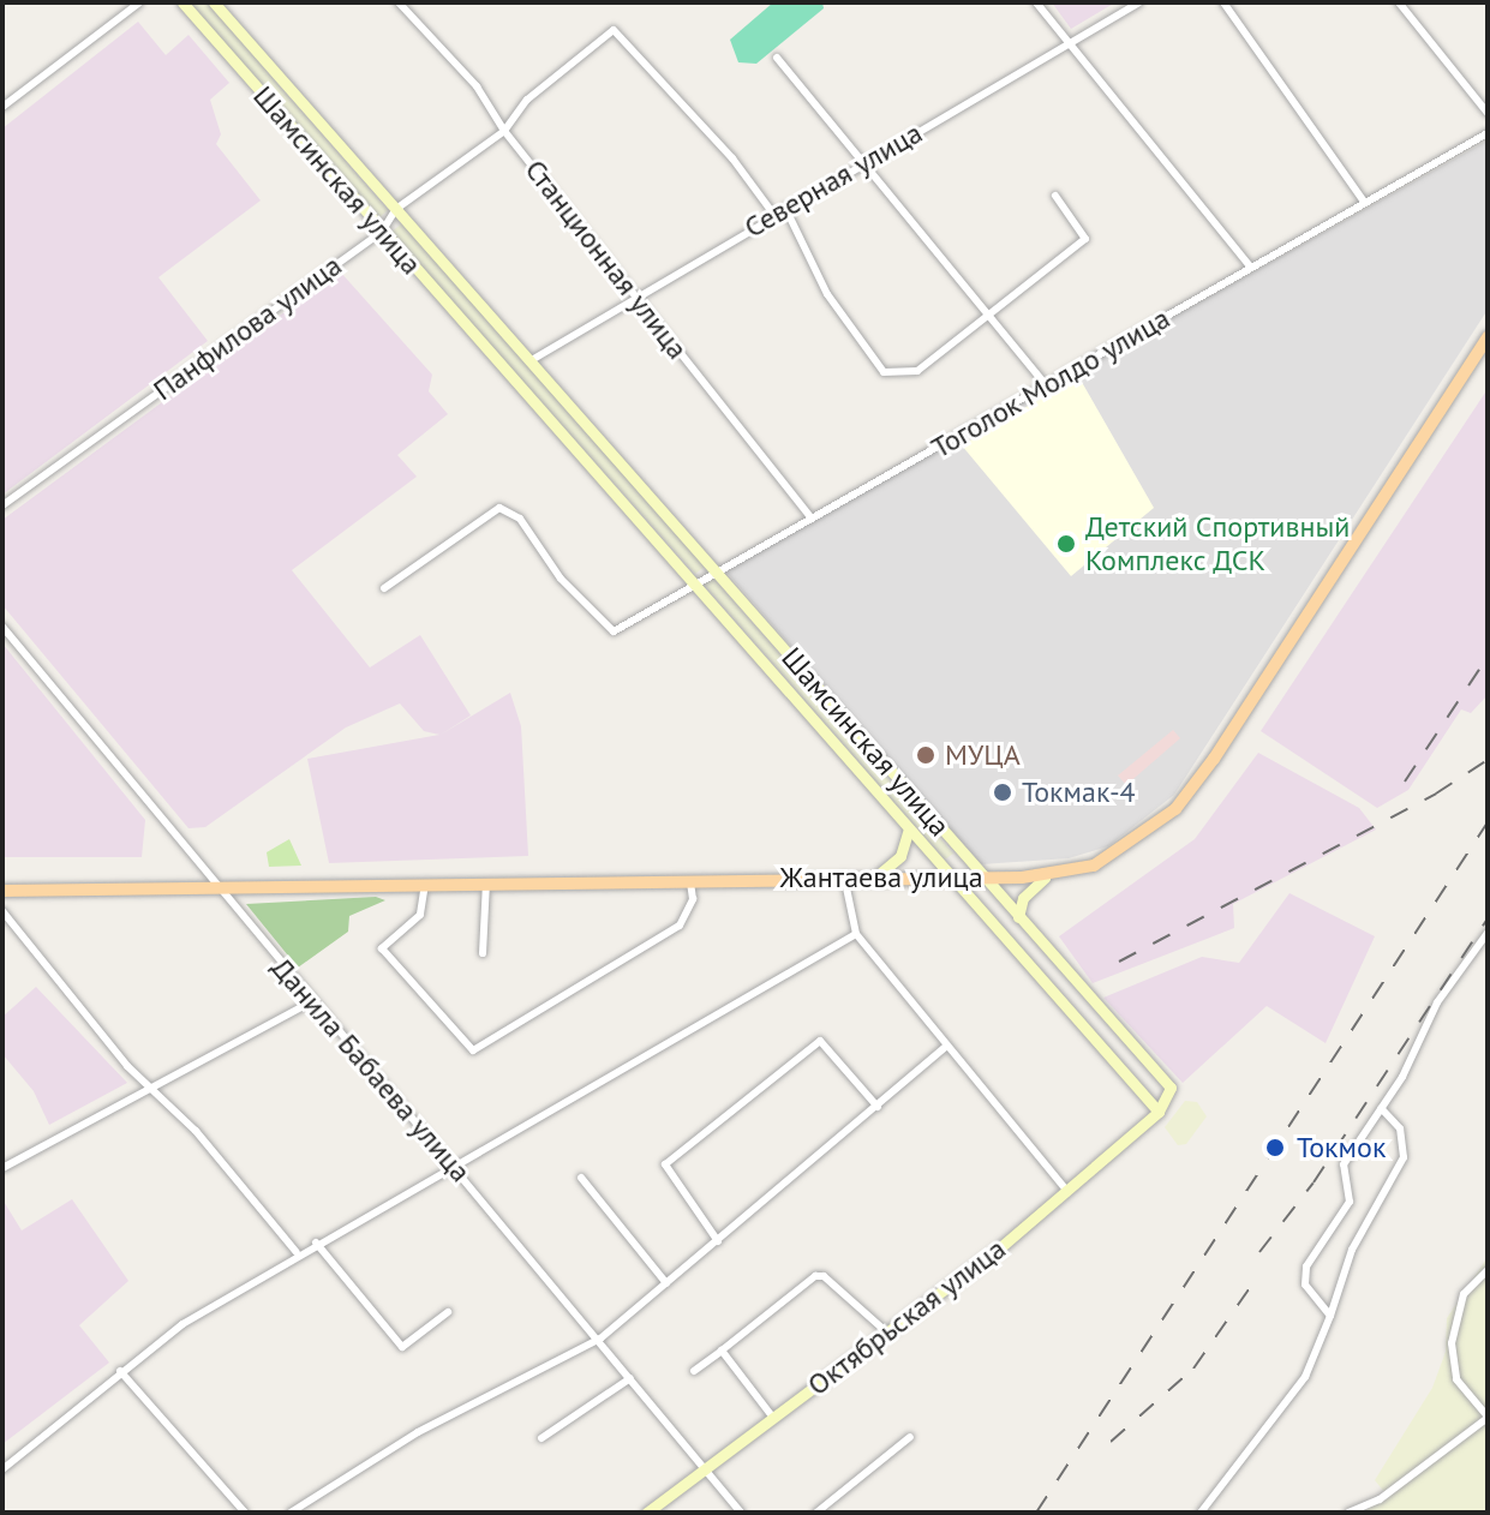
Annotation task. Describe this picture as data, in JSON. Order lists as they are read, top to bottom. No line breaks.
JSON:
{"streets":{"main road":["Шамсинская улица","Жантаева улица","Октябрьская улица"],"street":["Северная улица","Станционная улица","Панфилова улица","Тоголок Молдо улица","Данила Бабаева улица"]},"crossings":[["Шамсинская улица","Северная улица"],["Шамсинская улица","Панфилова улица"],["Шамсинская улица","Тоголок Молдо улица"],["Шамсинская улица","Жантаева улица"],["Шамсинская улица","Октябрьская улица"],["Северная улица","Станционная улица"],["Северная улица","Панфилова улица"],["Станционная улица","Панфилова улица"],["Станционная улица","Тоголок Молдо улица"],["Жантаева улица","Данила Бабаева улица"],["Данила Бабаева улица","Октябрьская улица"]],"places":["Детский Спортивный Комплекс ДСК","МУЦА","Токмак-4","Токмок"]}
